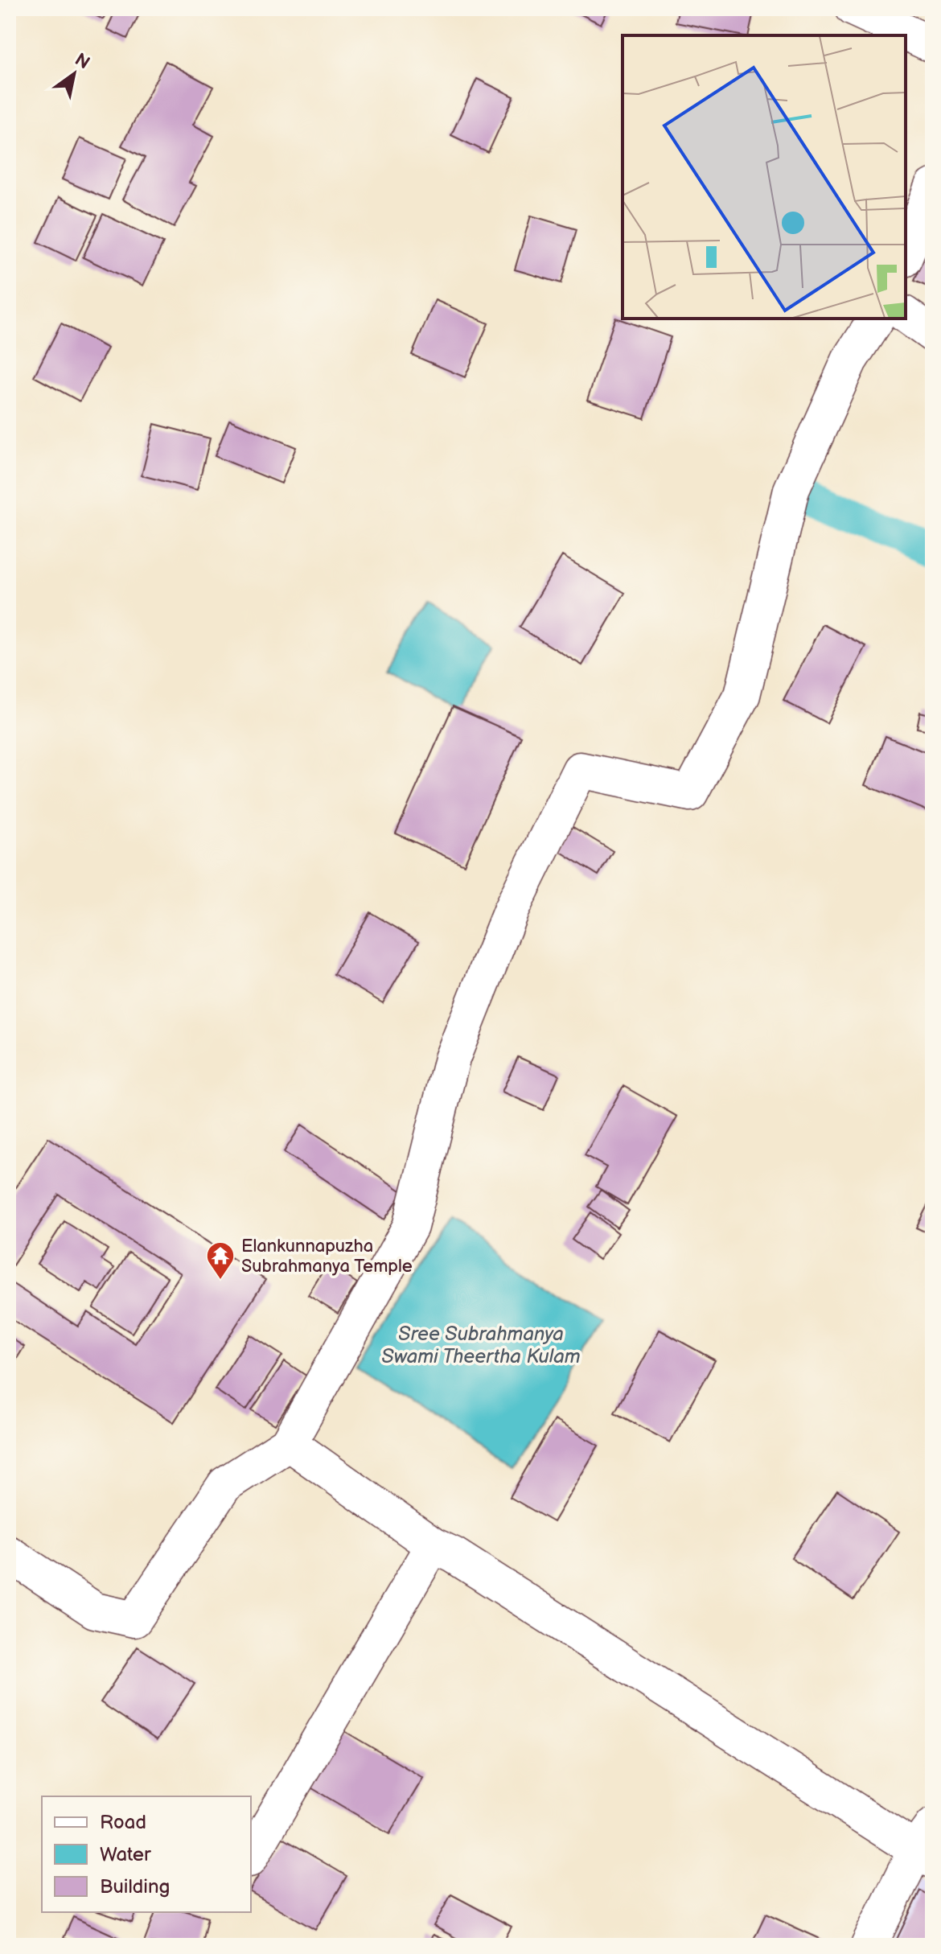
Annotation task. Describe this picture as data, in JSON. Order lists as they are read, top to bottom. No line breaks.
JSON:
{"water":["Sree Subrahmanya Swami Theertha Kulam"],"places":{"temple":["Elankunnapuzha Subrahmanya Temple"]},"legend":["Road","Water","Building"],"north":"top right"}
